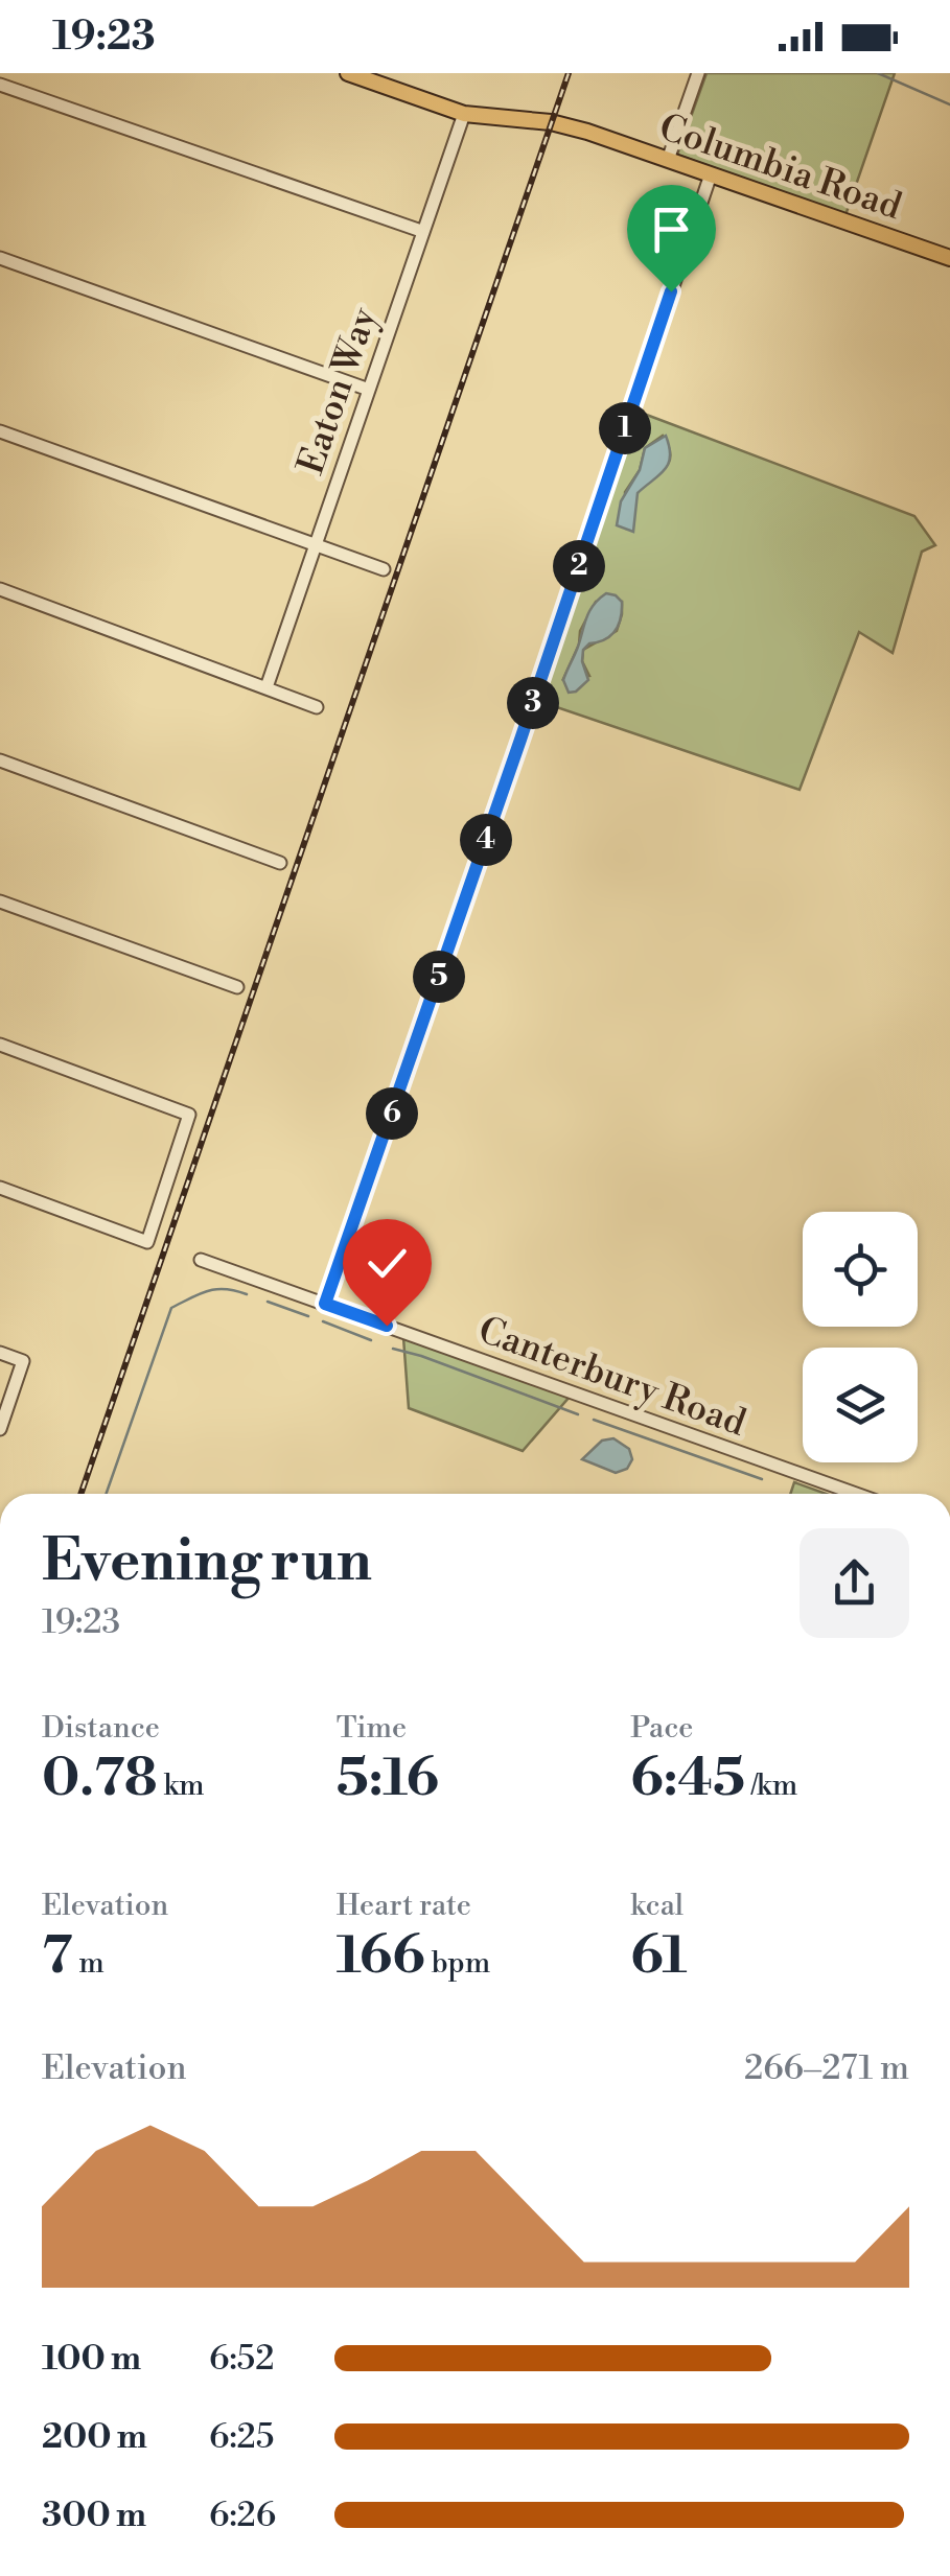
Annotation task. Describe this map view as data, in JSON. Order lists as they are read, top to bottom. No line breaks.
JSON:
{"streets":{"main road":["Columbia Road"],"street":["Eaton Way","Canterbury Road"]},"crossings":[["Columbia Road","Eaton Way"]],"page":{"status":"19:23","pins":["1","2","3","4","5","6"],"heading":["Evening run","19:23"],"stats":[["Distance","0.78 km"],["Time","5:16"],["Pace","6:45 /km"],["Elevation","7 m"],["Heart rate","166 bpm"],["kcal","61"]],"chart":["Elevation","266–271 m"],"list":[{"name":"100 m","note":"6:52"},{"name":"200 m","note":"6:25"},{"name":"300 m","note":"6:26"}]}}
